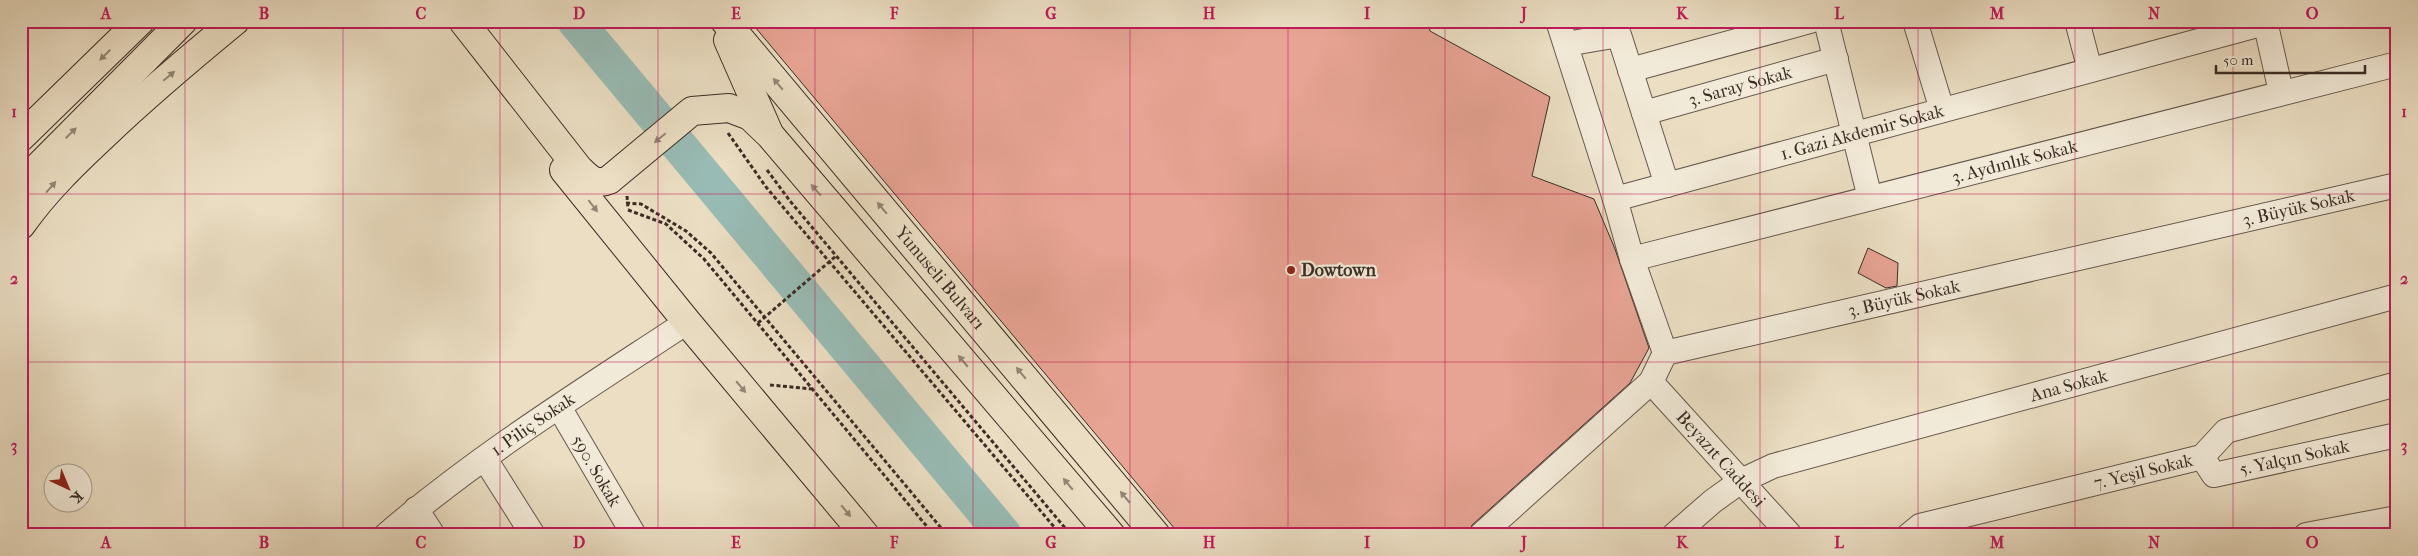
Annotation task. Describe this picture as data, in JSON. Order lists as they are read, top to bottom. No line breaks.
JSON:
{"streets":{"main road":["Yunuseli Bulvarı"],"street":["3. Saray Sokak","1. Gazi Akdemir Sokak","3. Aydınlık Sokak","3. Büyük Sokak","Ana Sokak","1. Piliç Sokak","Beyazıt Caddesi","5. Yalçın Sokak","590. Sokak","7. Yeşil Sokak"]},"crossings":[["Ana Sokak","Beyazıt Caddesi"],["1. Piliç Sokak","590. Sokak"],["5. Yalçın Sokak","7. Yeşil Sokak"]],"places":["Dowtown"],"scale_bar":"50 m","north":"bottom right","grid":{"columns":["A","B","C","D","E","F","G","H","I","J","K","L","M","N","O"],"rows":["1","2","3"]}}
